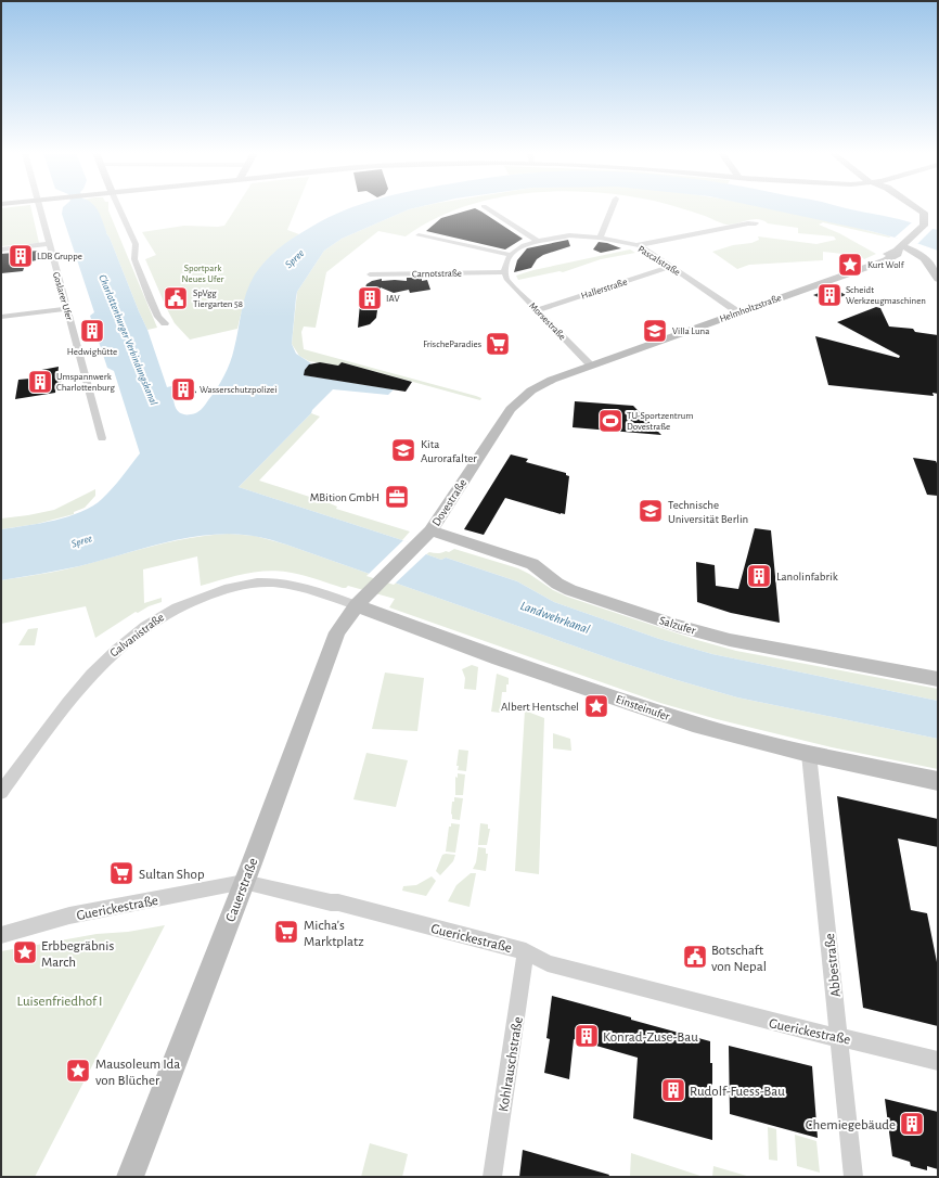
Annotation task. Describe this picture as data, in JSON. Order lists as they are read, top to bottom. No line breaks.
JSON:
{"streets":{"street":["Pascalstraße","Carnotstraße","Hallerstraße","Goslarer Ufer","Helmholtzstraße","Morsestraße","Dovestraße","Salzufer","Galvanistraße","Einsteinufer","Cauerstraße","Guerickestraße","Abbestraße","Kohlrauschstraße"]},"crossings":[["Pascalstraße","Hallerstraße"],["Pascalstraße","Helmholtzstraße"],["Carnotstraße","Morsestraße"],["Hallerstraße","Morsestraße"],["Helmholtzstraße","Morsestraße"],["Helmholtzstraße","Dovestraße"],["Dovestraße","Salzufer"],["Dovestraße","Cauerstraße"],["Galvanistraße","Einsteinufer"],["Galvanistraße","Cauerstraße"],["Einsteinufer","Cauerstraße"],["Einsteinufer","Abbestraße"],["Cauerstraße","Guerickestraße"],["Guerickestraße","Abbestraße"],["Guerickestraße","Kohlrauschstraße"]],"water":["Spree","Charlottenburger Verbindungskanal","Landwehrkanal"],"parks":["Sportpark Neues Ufer","Luisenfriedhof I"],"places":{"building":["LDB Gruppe","Scheidt Werkzeugmaschinen","IAV","Hedwighütte","Umspannwerk Charlottenburg","Wasserschutzpolizei","Lanolinfabrik","Konrad-Zuse-Bau","Rudolf-Fuess-Bau","Chemiegebäude"],"place":["Kurt Wolf","Albert Hentschel","Erbbegräbnis March","Mausoleum Ida von Blücher"],"public building":["SpVgg Tiergarten 58","Botschaft von Nepal"],"school or university":["Villa Luna","Kita Aurorafalter","Technische Universität Berlin"],"supermarket":["FrischeParadies","Sultan Shop","Micha's Marktplatz"],"sports":["TU-Sportzentrum Dovestraße"],"office":["MBition GmbH"]}}
